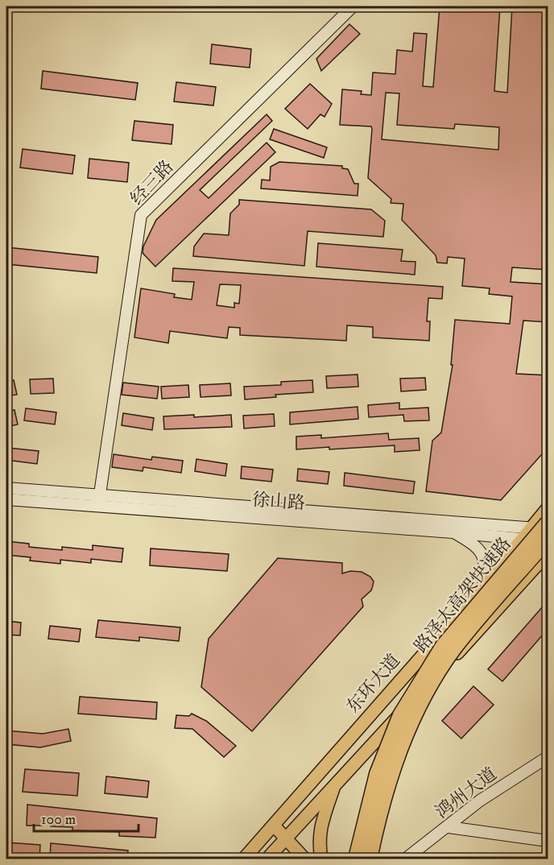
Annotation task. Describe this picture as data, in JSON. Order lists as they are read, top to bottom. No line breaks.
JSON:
{"streets":{"highway":["路泽太高架快速路"],"main road":["经三路","徐山路","东环大道","鸿州大道"]},"crossings":[["经三路","徐山路"],["徐山路","路泽太高架快速路"],["徐山路","东环大道"]],"scale_bar":"100 m"}
